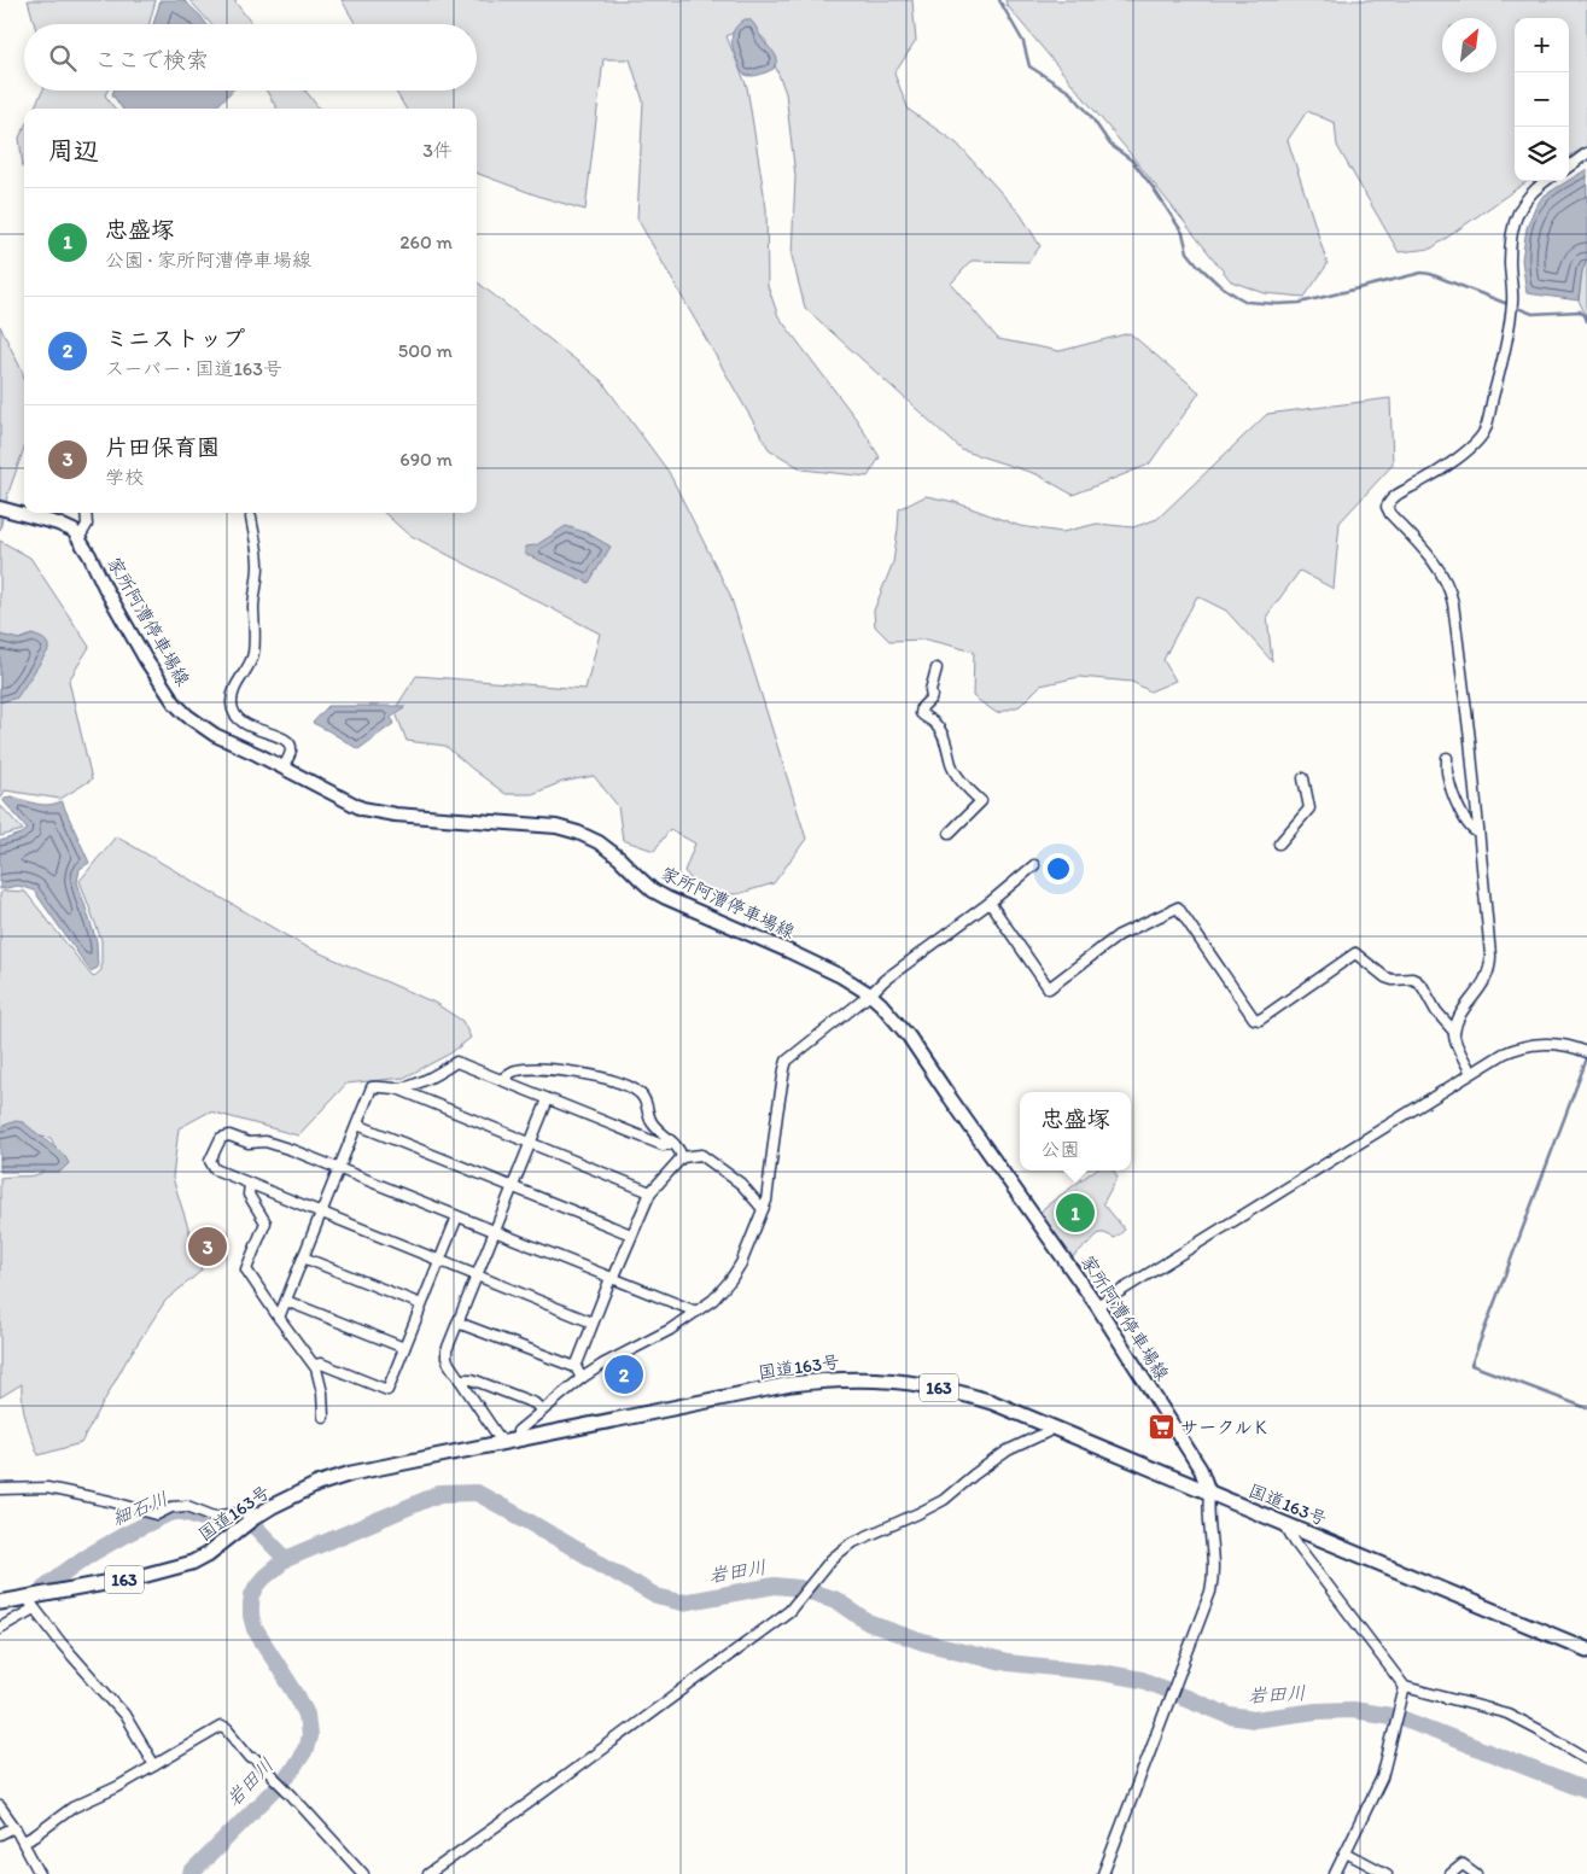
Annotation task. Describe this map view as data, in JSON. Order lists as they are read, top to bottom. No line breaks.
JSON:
{"streets":{"highway":["国道163号","163"],"main road":["家所阿漕停車場線"]},"crossings":[["家所阿漕停車場線","国道163号"]],"water":["細石川","岩田川"],"places":{"supermarket":["サークルＫ"]},"north":"top right","page":{"map_buttons":["+","−"],"search":"ここで検索","heading":["周辺","3件"],"list":[{"mark":"1","name":"忠盛塚","note":"公園 · 家所阿漕停車場線","value":"260 m"},{"mark":"2","name":"ミニストップ","note":"スーパー · 国道163号","value":"500 m"},{"mark":"3","name":"片田保育園","note":"学校","value":"690 m"}],"popup":["忠盛塚","公園"],"pins":["1","3","2"]}}
